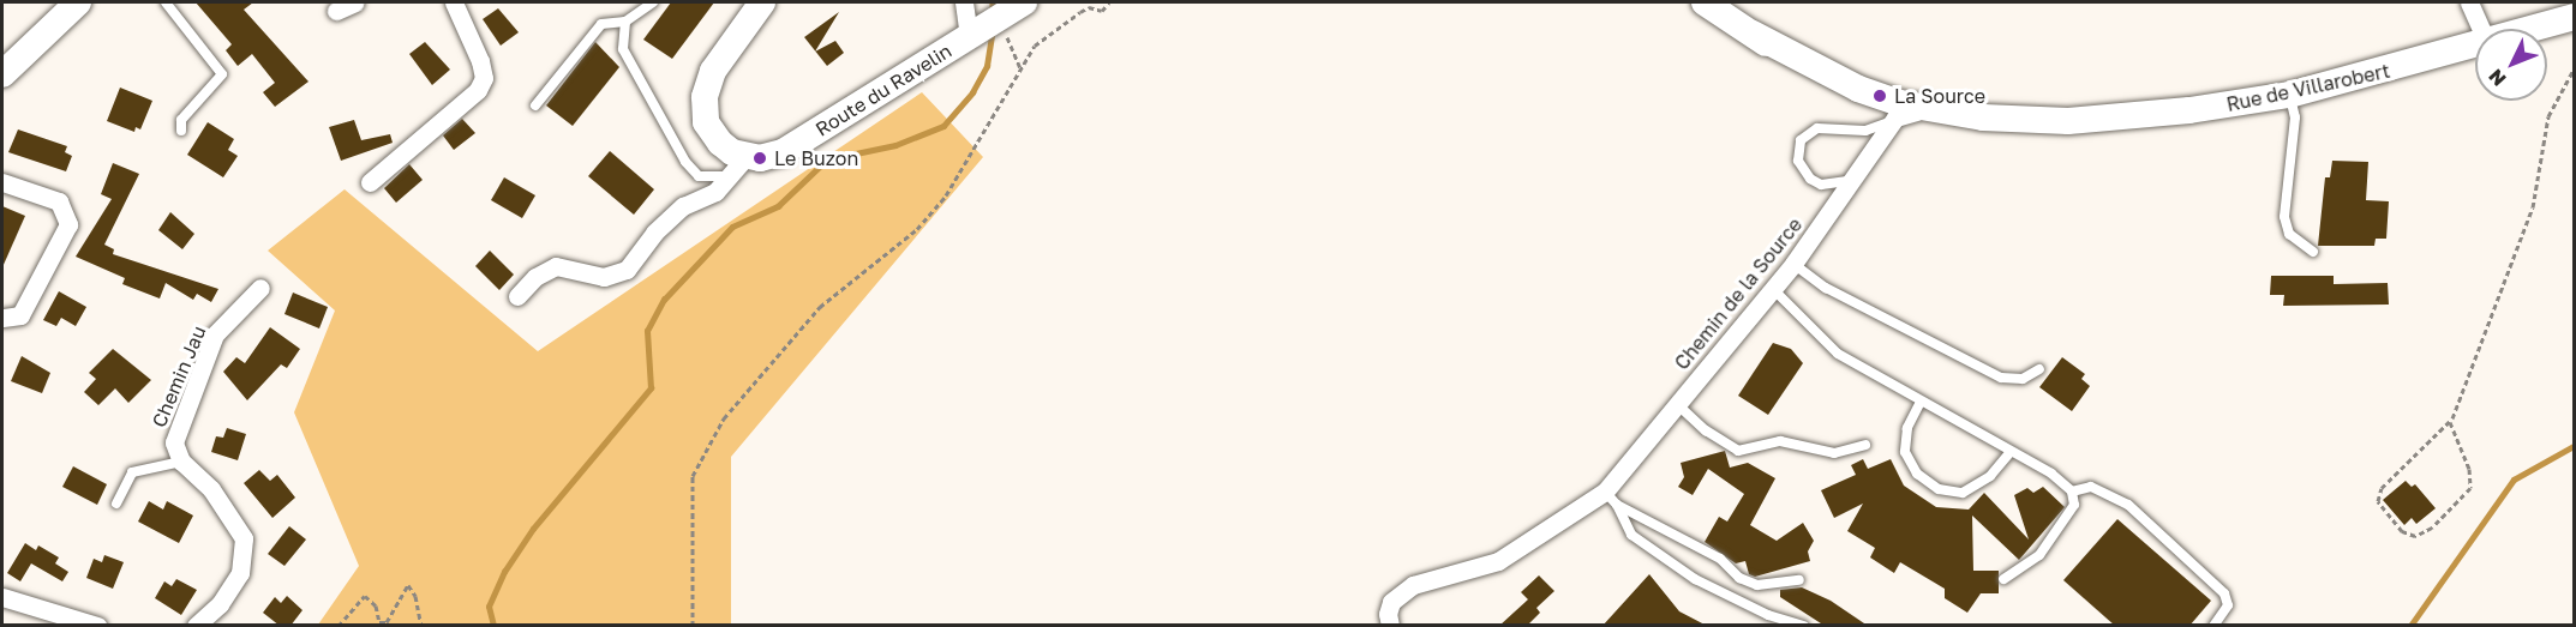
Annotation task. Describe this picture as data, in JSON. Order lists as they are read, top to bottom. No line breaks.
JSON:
{"streets":{"main road":["Rue de Villarobert","Route du Ravelin"],"street":["Chemin de la Source","Chemin Jau"]},"crossings":[["Rue de Villarobert","Chemin de la Source"]],"places":["La Source","Le Buzon"],"north":"bottom left"}
